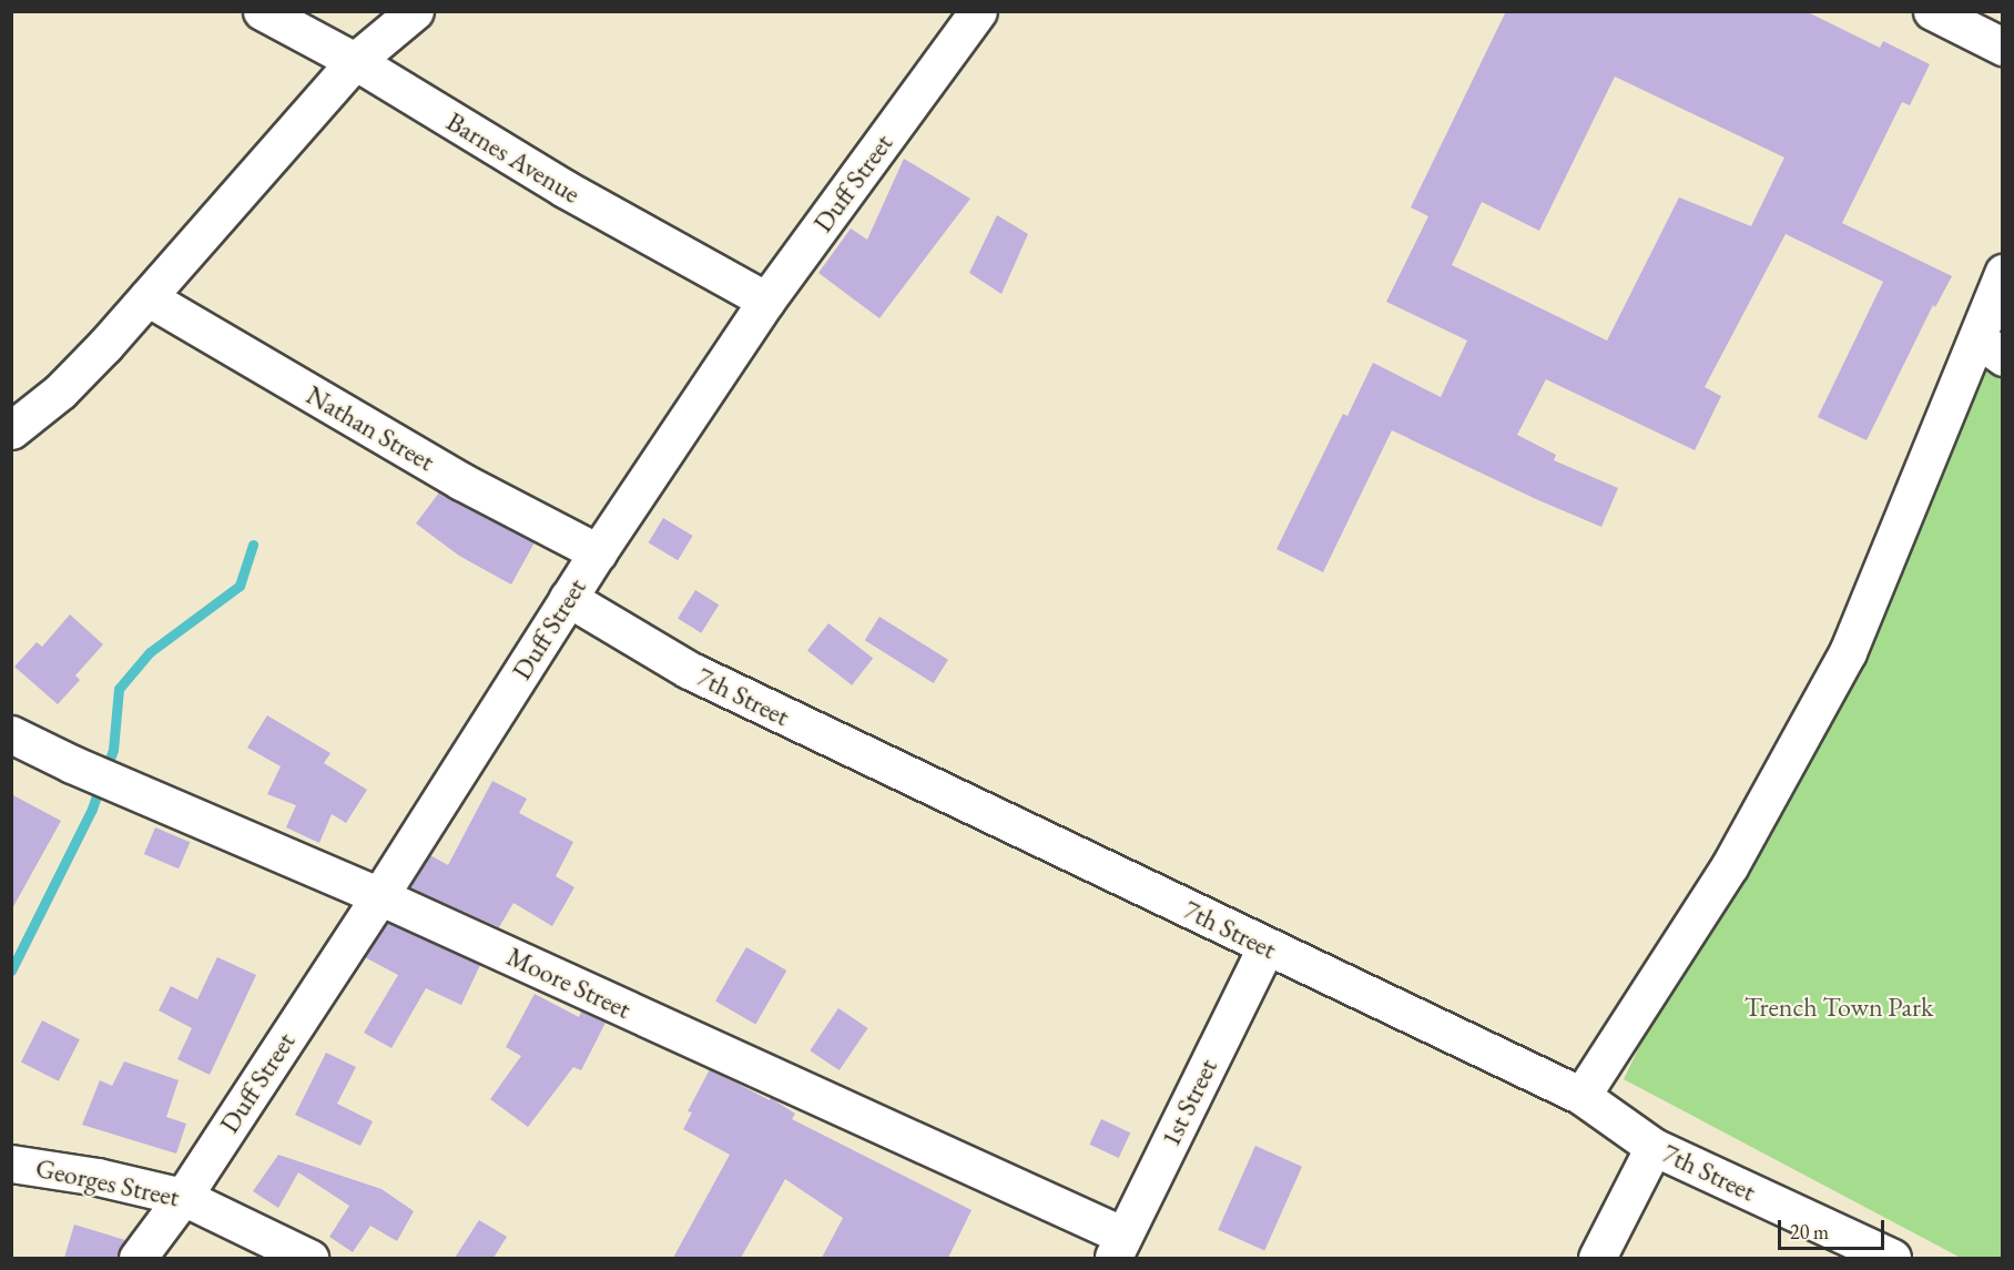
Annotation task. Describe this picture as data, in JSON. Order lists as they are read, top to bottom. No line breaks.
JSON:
{"streets":{"street":["Barnes Avenue","Duff Street","Nathan Street","7th Street","Moore Street","1st Street","Georges Street"]},"crossings":[["Barnes Avenue","Duff Street"],["Duff Street","Nathan Street"],["Duff Street","7th Street"],["Duff Street","Moore Street"],["Duff Street","Georges Street"],["7th Street","1st Street"],["Moore Street","1st Street"]],"parks":["Trench Town Park"],"scale_bar":"20 m"}
